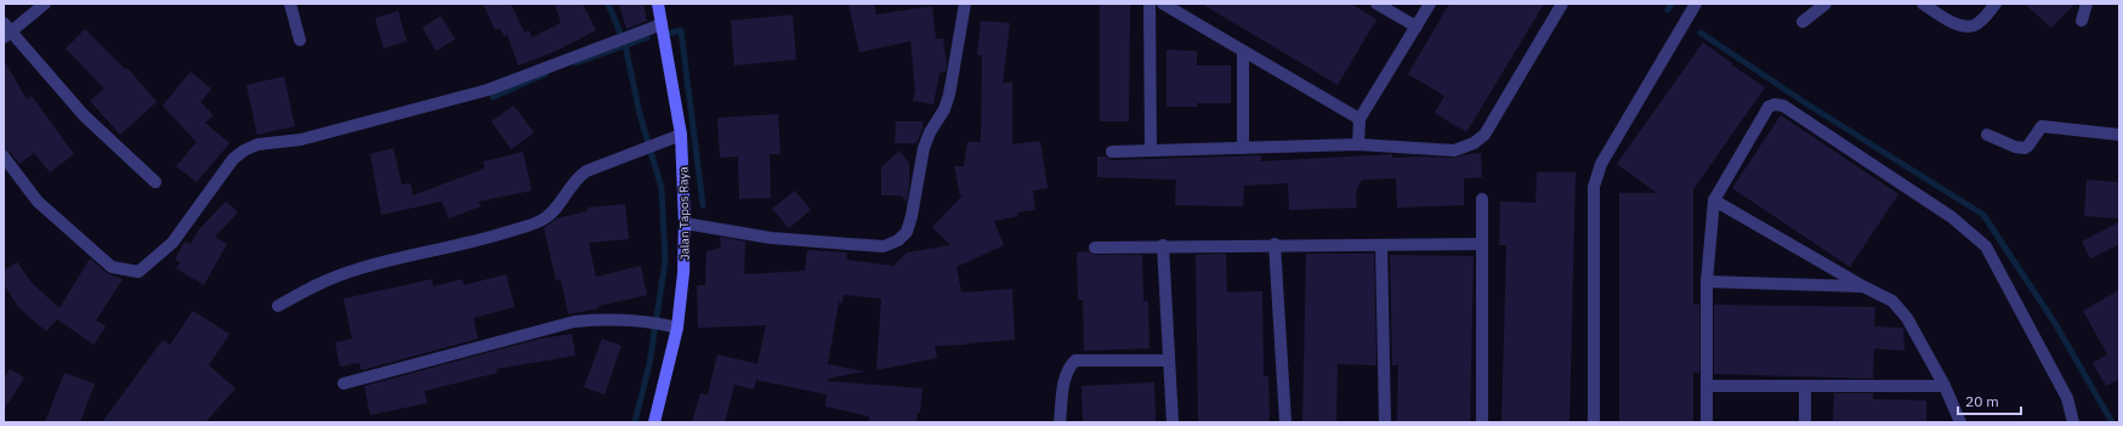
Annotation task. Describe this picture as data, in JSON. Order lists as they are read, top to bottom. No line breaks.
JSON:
{"streets":{"main road":["Jalan Tapos Raya"]},"scale_bar":"20 m"}
